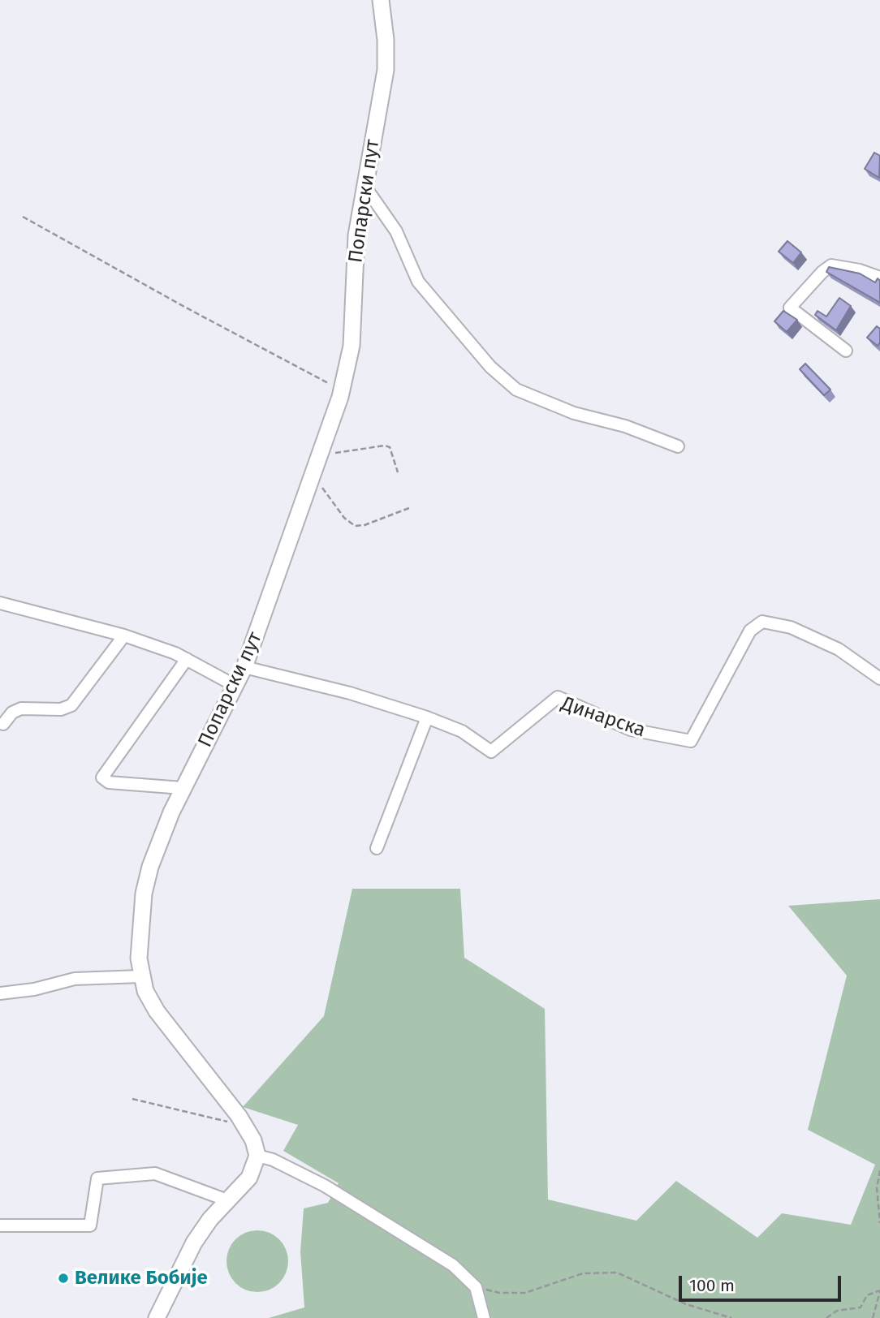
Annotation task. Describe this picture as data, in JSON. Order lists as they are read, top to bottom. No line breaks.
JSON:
{"streets":{"street":["Попарски пут","Динарска"]},"crossings":[["Попарски пут","Динарска"]],"places":["Велике Бобије"],"scale_bar":"100 m"}
